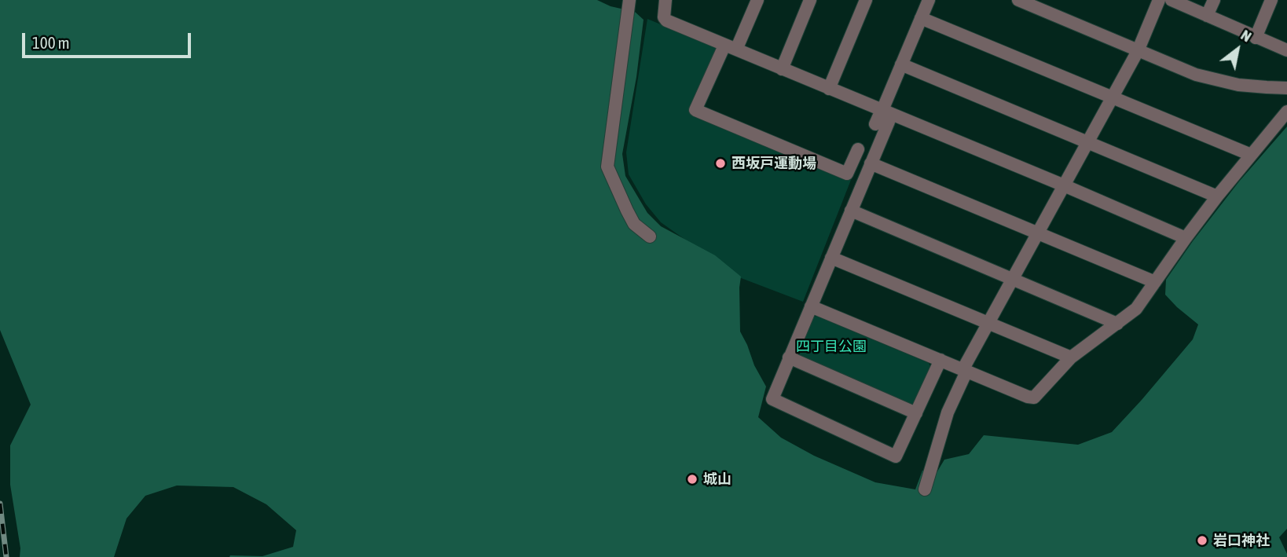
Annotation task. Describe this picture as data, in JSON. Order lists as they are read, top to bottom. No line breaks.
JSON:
{"parks":["四丁目公園"],"places":["西坂戸運動場","城山","岩口神社"],"scale_bar":"100 m","north":"top right"}
